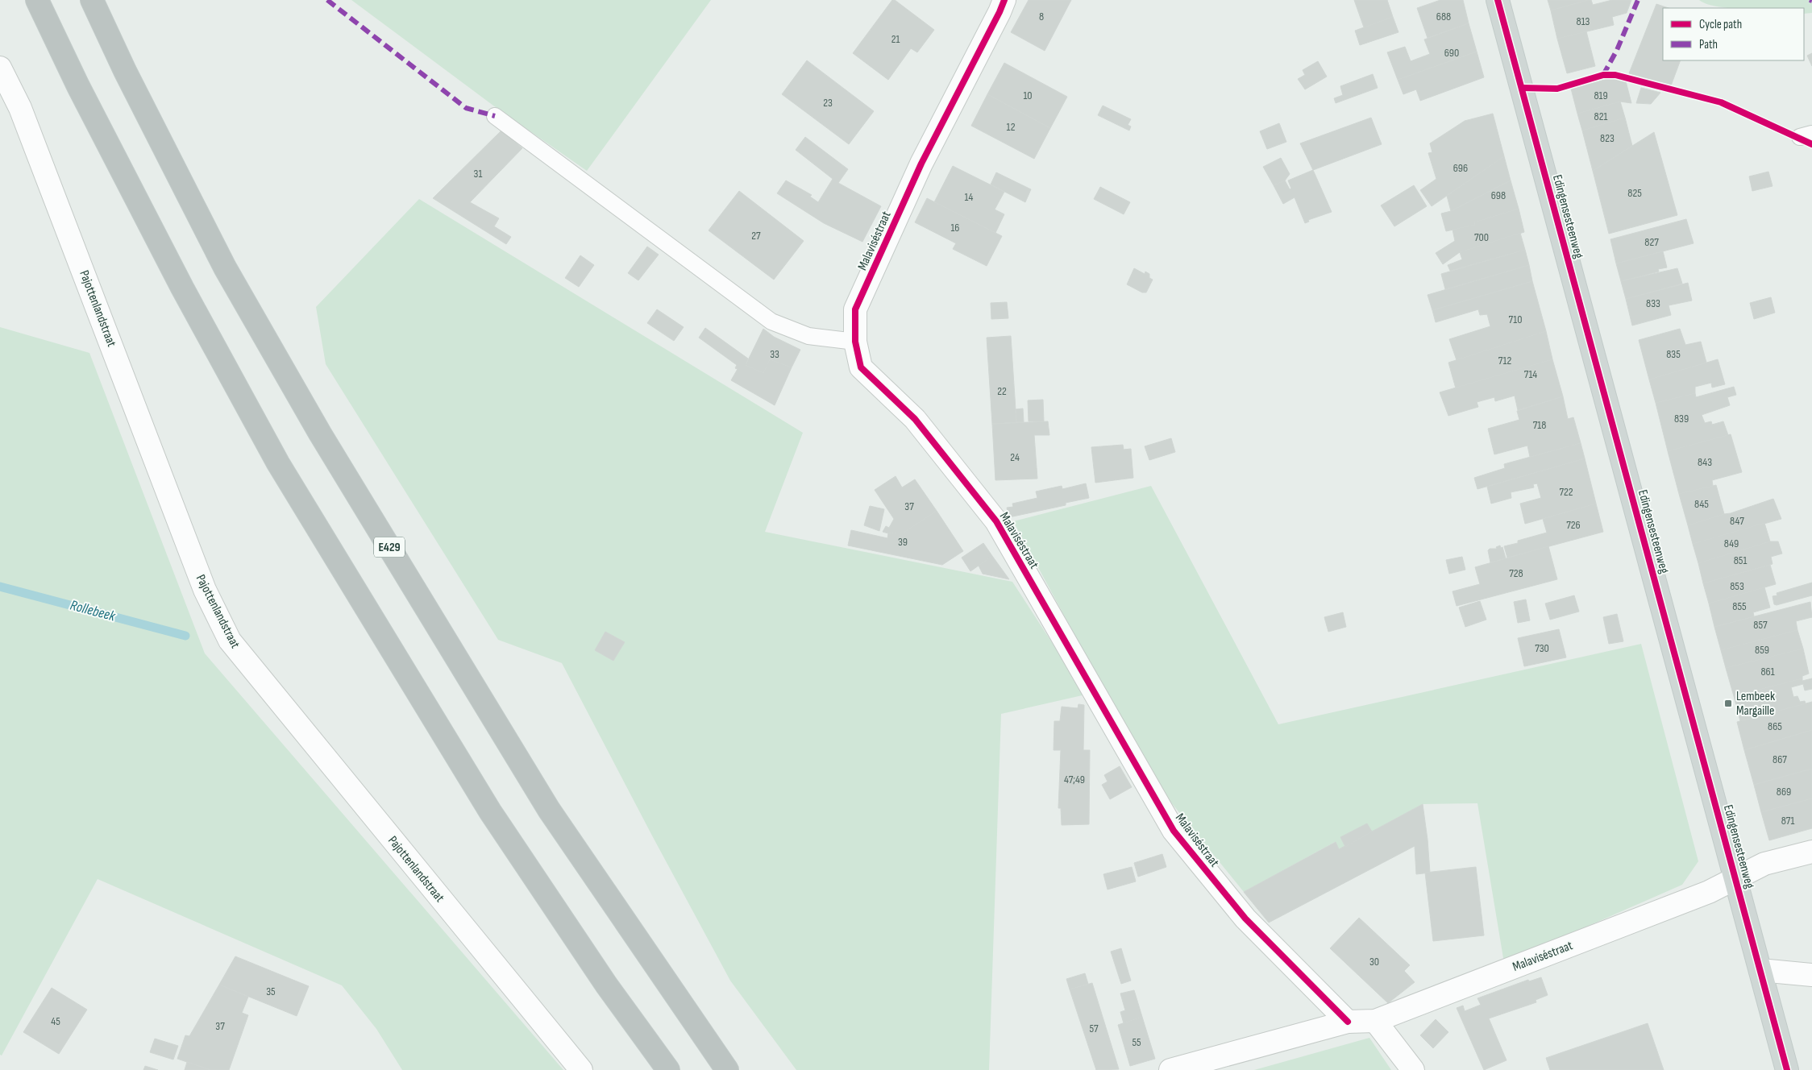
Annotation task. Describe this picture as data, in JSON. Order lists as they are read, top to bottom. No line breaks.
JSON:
{"streets":{"highway":["E429"],"main road":["Edingensesteenweg"],"street":["Malaviséstraat","Pajottenlandstraat"]},"crossings":[["Edingensesteenweg","Malaviséstraat"]],"water":["Rollebeek"],"places":{"transit":["Lembeek Margaille"]},"house_numbers":["8","688","813","21","690","10","819","23","821","12","823","696","31","825","698","14","16","27","700","827","833","710","33","835","712","714","22","839","718","24","843","722","845","37","847","726","39","849","851","728","853","855","857","730","859","861","865","867","47;49","869","871","30","35","45","37","57","55"],"legend":["Cycle path","Path"]}
